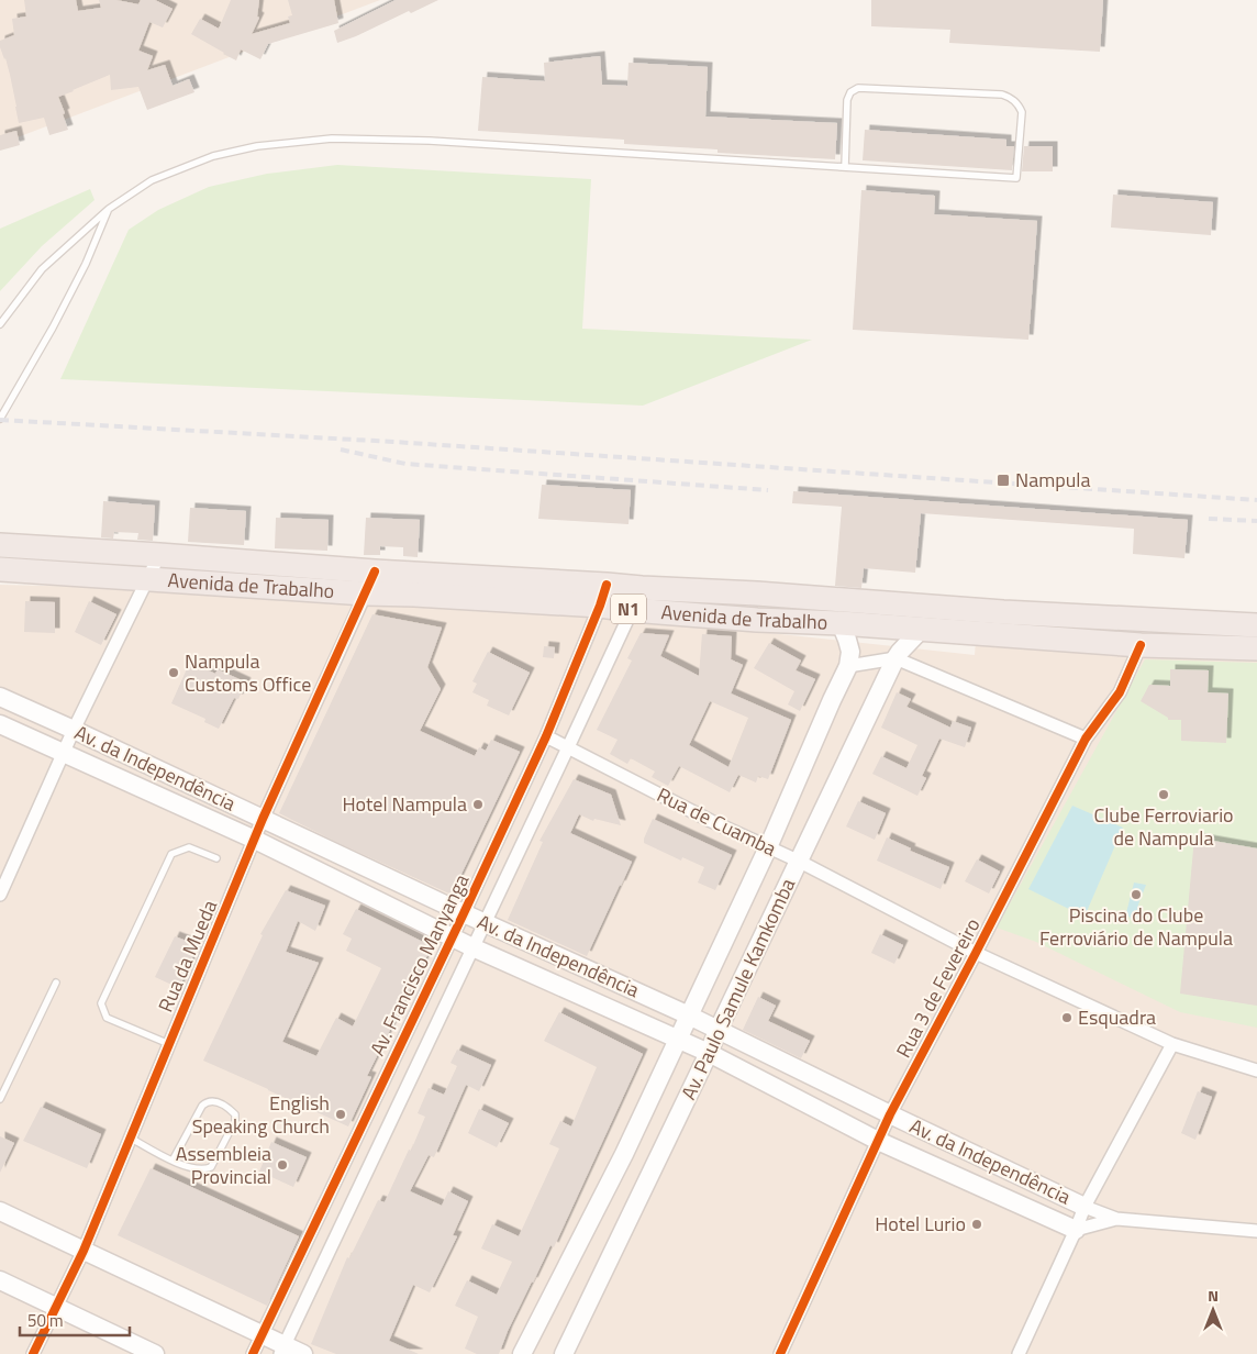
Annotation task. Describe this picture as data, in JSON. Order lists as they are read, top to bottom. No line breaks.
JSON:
{"streets":{"highway":["Avenida de Trabalho","N1"],"main road":["Av. da Independência","Av. Paulo Samule Kamkomba"],"street":["Rua de Cuamba","Rua da Mueda","Av. Francisco Manyanga","Rua 3 de Fevereiro"]},"crossings":[["Avenida de Trabalho","Rua da Mueda"],["Avenida de Trabalho","Av. Francisco Manyanga"],["Avenida de Trabalho","Rua 3 de Fevereiro"],["Avenida de Trabalho","Av. Paulo Samule Kamkomba"],["Av. da Independência","Rua da Mueda"],["Av. da Independência","Av. Francisco Manyanga"],["Av. da Independência","Rua 3 de Fevereiro"],["Av. da Independência","Av. Paulo Samule Kamkomba"],["Rua de Cuamba","Av. Francisco Manyanga"],["Rua de Cuamba","Rua 3 de Fevereiro"],["Rua de Cuamba","Av. Paulo Samule Kamkomba"]],"places":{"transit":["Nampula"],"other":["Nampula Customs Office","Clube Ferroviario de Nampula","Hotel Nampula","Piscina do Clube Ferroviário de Nampula","Esquadra","English Speaking Church","Assembleia Provincial","Hotel Lurio"]},"scale_bar":"50 m","north":"top"}
